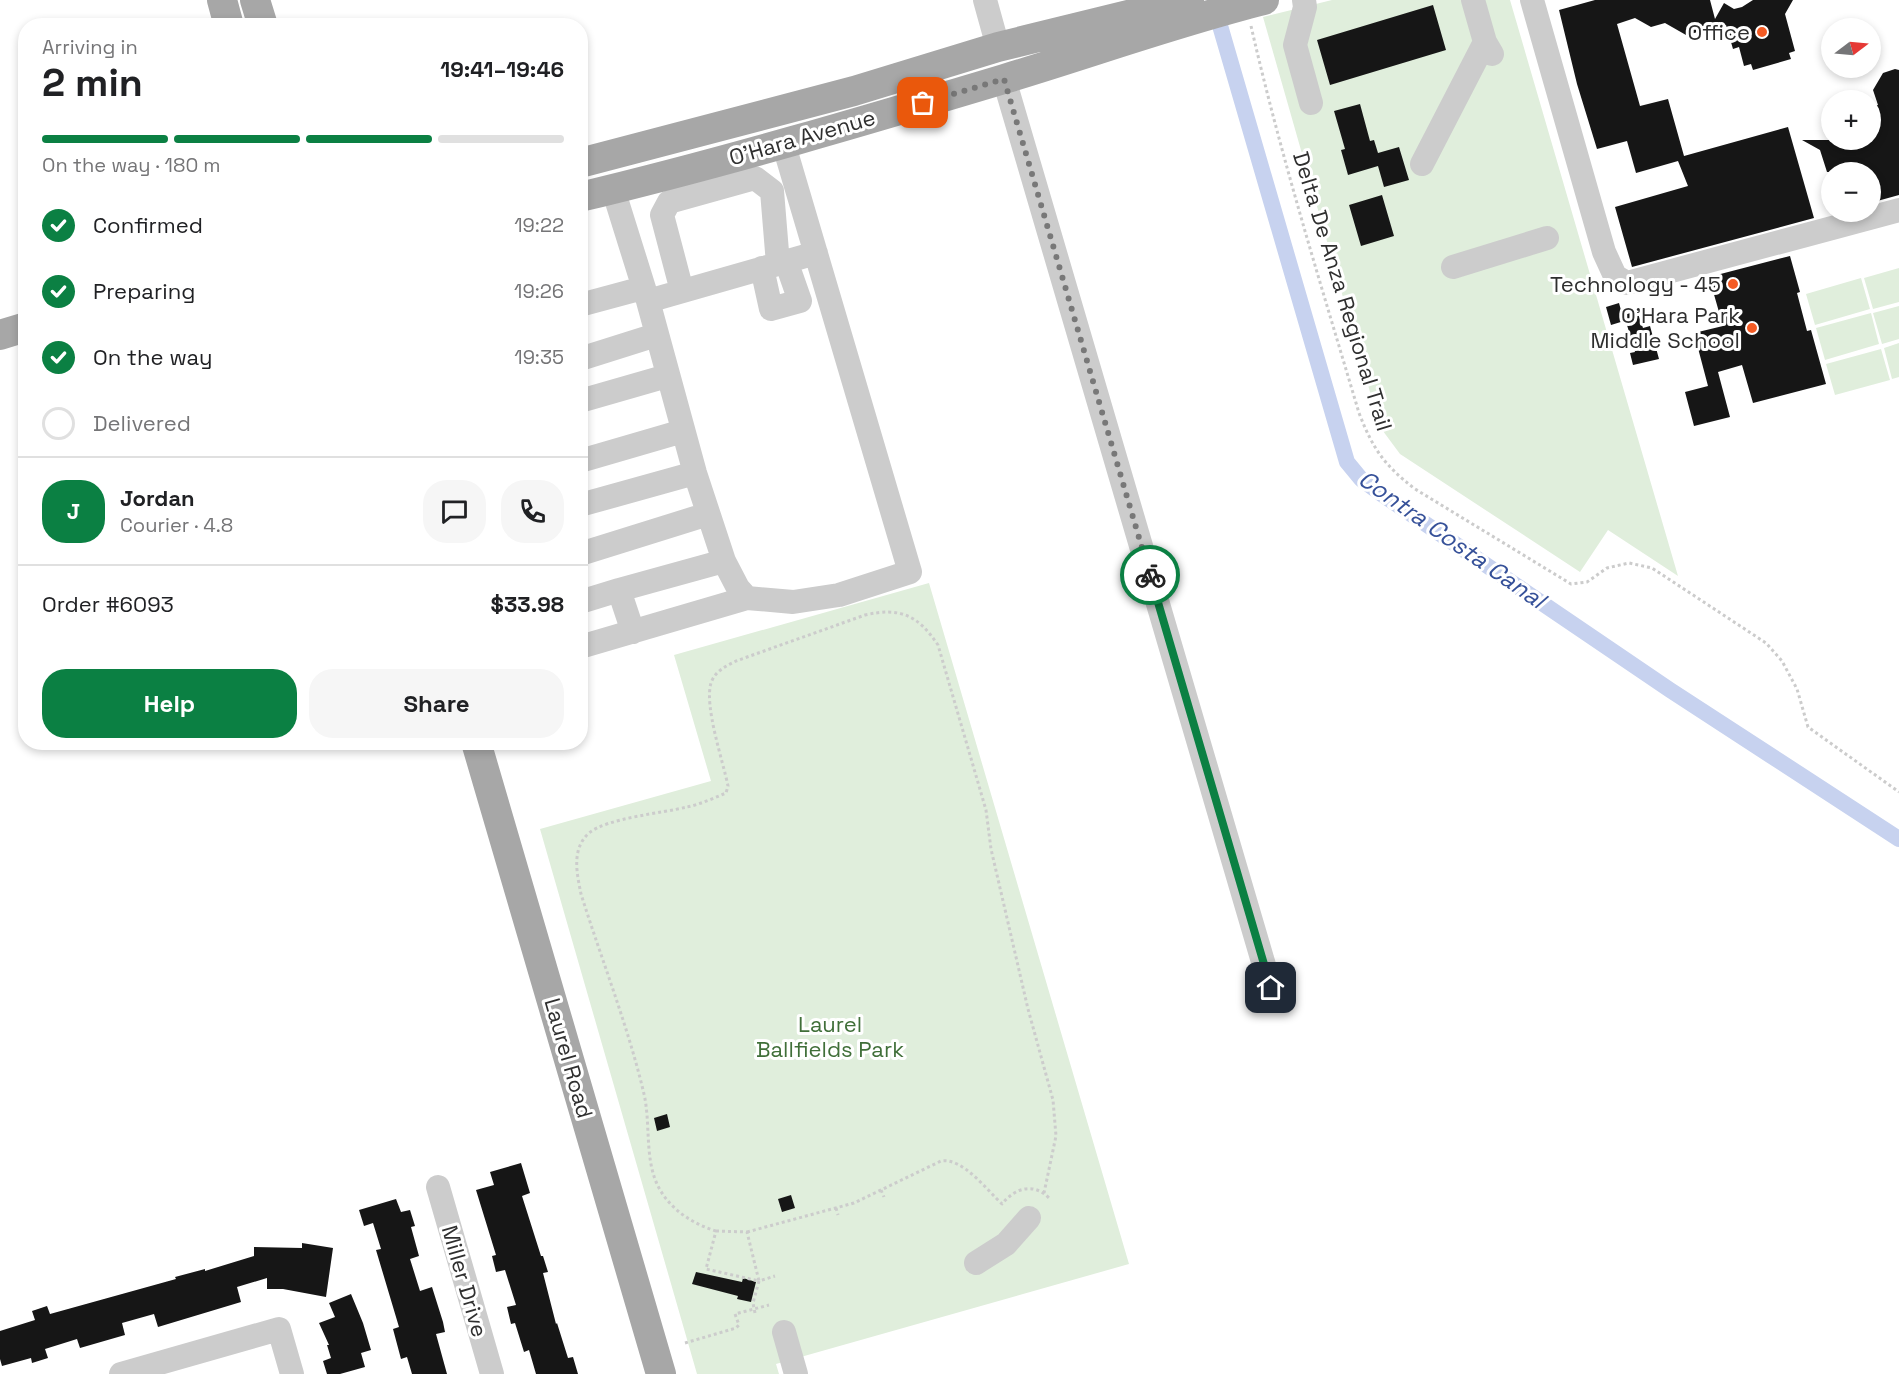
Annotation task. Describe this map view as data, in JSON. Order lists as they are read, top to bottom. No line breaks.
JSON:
{"streets":{"main road":["O'Hara Avenue","Laurel Road"],"street":["Miller Drive"],"path":["Delta De Anza Regional Trail"]},"crossings":[["O'Hara Avenue","Delta De Anza Regional Trail"]],"water":["Contra Costa Canal"],"parks":["Laurel Ballfields Park"],"places":["Office","Technology - 45","O'Hara Park Middle School"],"north":"right","page":{"map_buttons":["+","−"],"heading":["2 min","Arriving in","19:41–19:46"],"panel":["Jordan","Courier · 4.8","Order #6093","$33.98"],"bar":"On the way · 180 m","list":[["Confirmed","19:22"],["Preparing","19:26"],["On the way","19:35"],"Delivered"],"round":"J","buttons":["Help","Share"]}}
